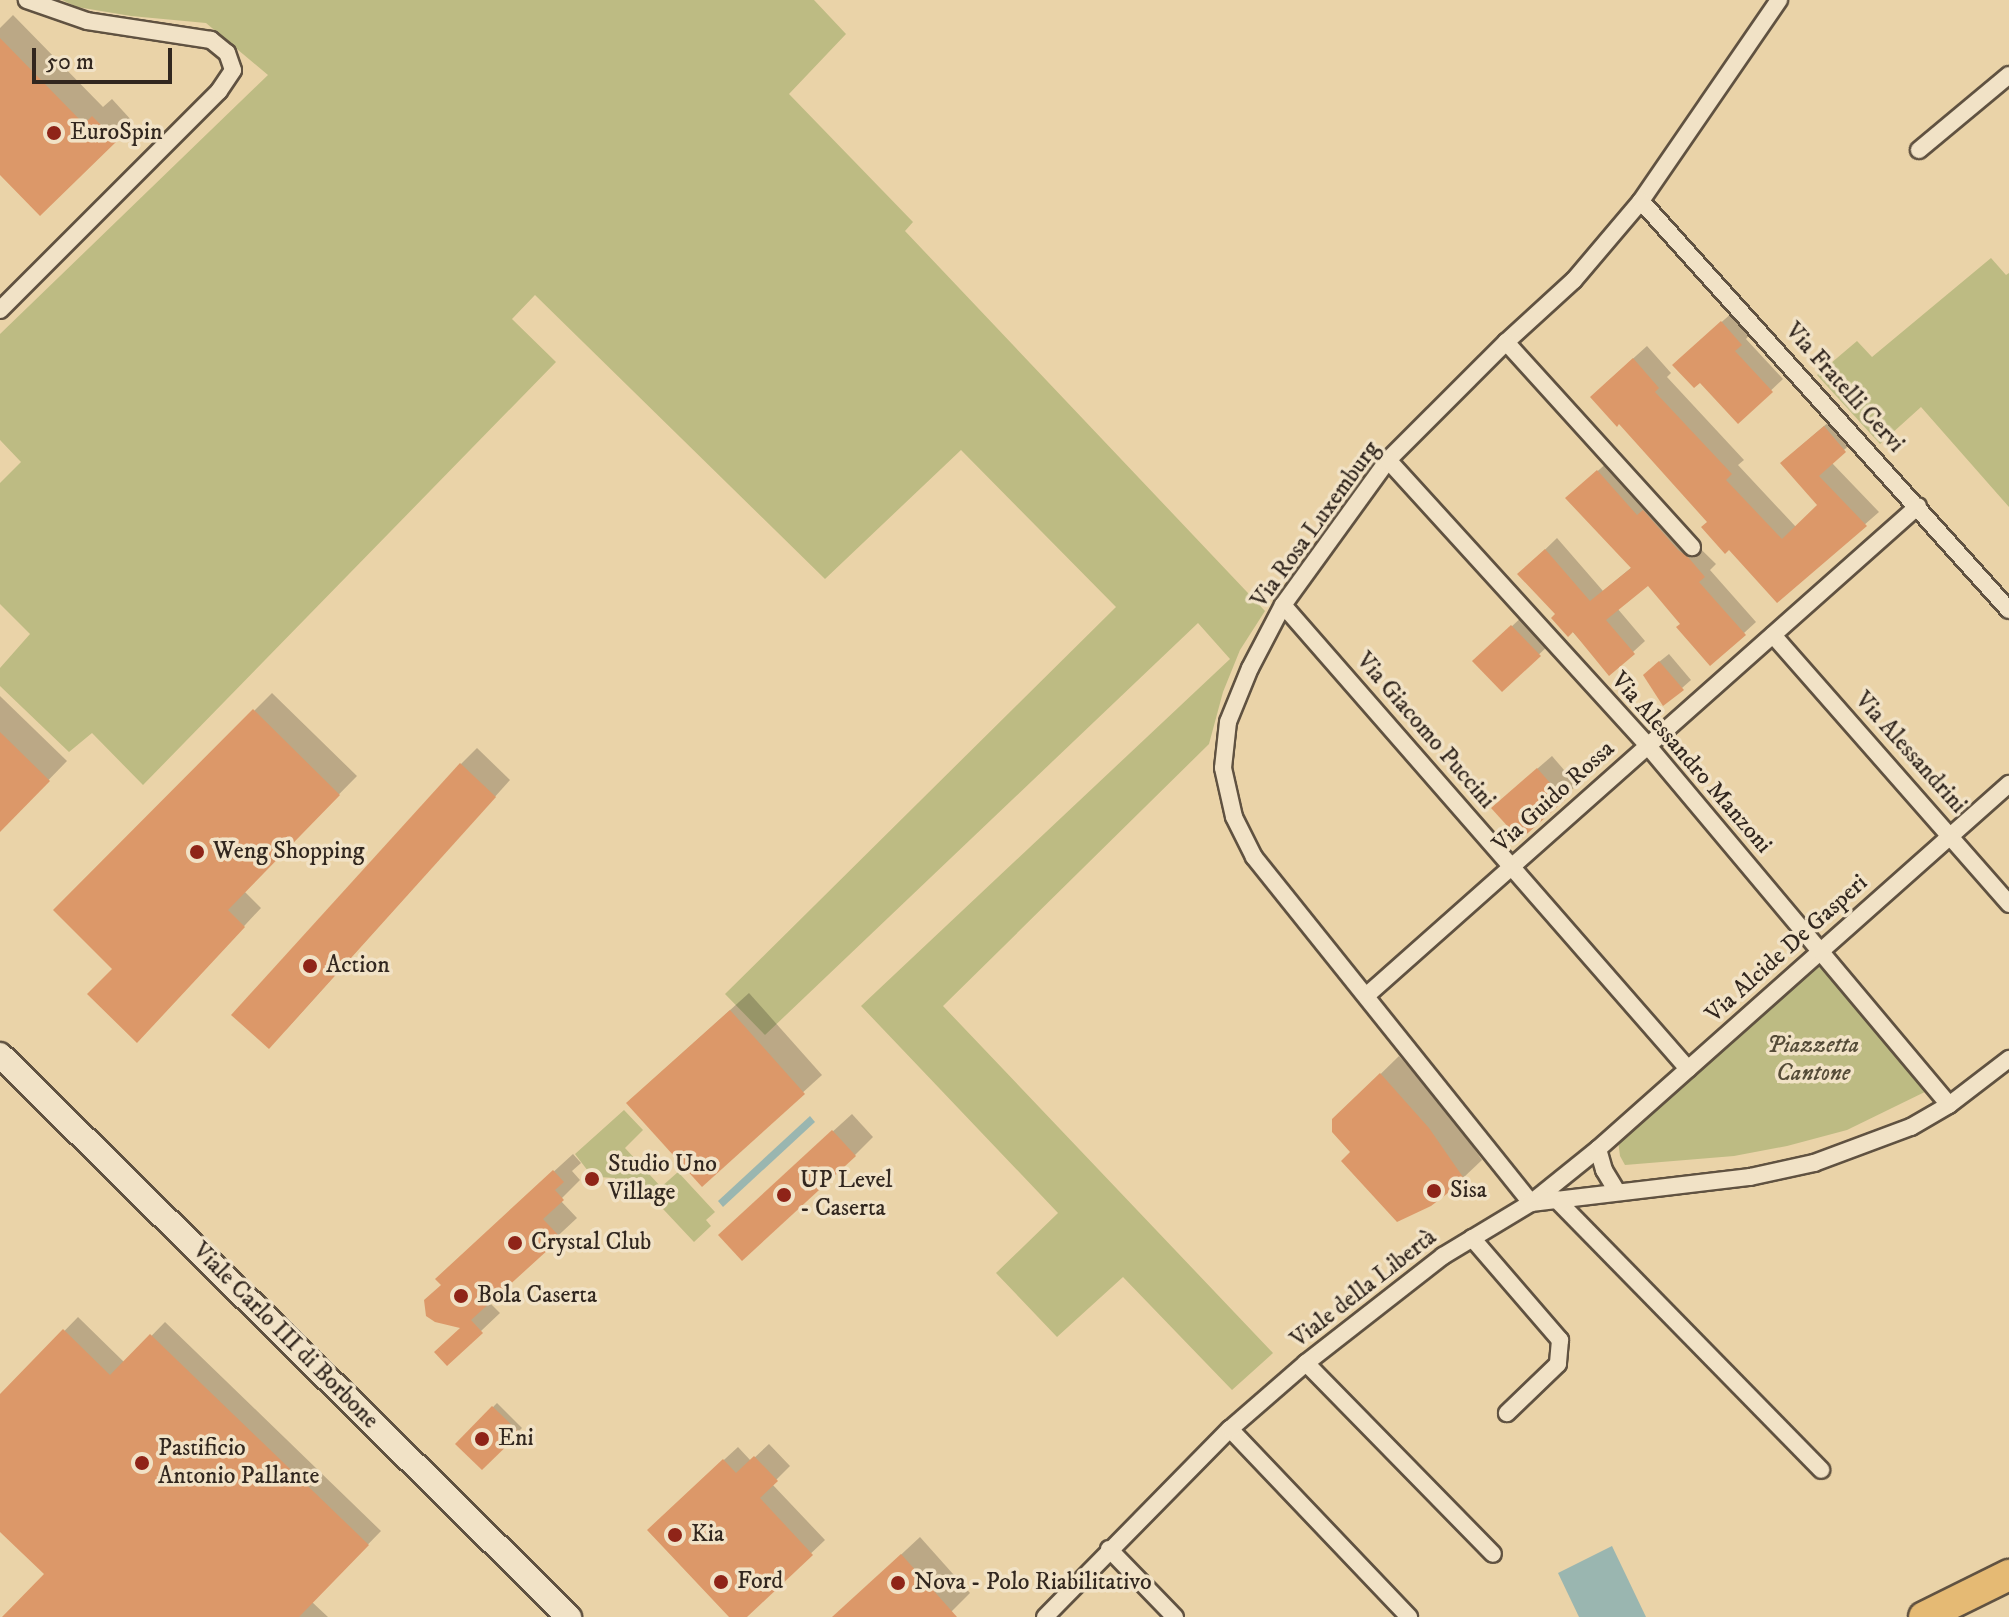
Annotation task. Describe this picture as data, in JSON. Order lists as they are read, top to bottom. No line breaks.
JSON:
{"streets":{"main road":["Viale Carlo III di Borbone"],"street":["Via Fratelli Cervi","Via Rosa Luxemburg","Via Giacomo Puccini","Via Alessandrini","Via Alessandro Manzoni","Via Guido Rossa","Via Alcide De Gasperi","Viale della Libertà"]},"crossings":[["Via Fratelli Cervi","Via Rosa Luxemburg"],["Via Fratelli Cervi","Via Guido Rossa"],["Via Rosa Luxemburg","Via Giacomo Puccini"],["Via Rosa Luxemburg","Via Alessandro Manzoni"],["Via Rosa Luxemburg","Via Guido Rossa"],["Via Rosa Luxemburg","Via Alcide De Gasperi"],["Via Rosa Luxemburg","Viale della Libertà"],["Via Giacomo Puccini","Via Guido Rossa"],["Via Giacomo Puccini","Via Alcide De Gasperi"],["Via Alessandrini","Via Guido Rossa"],["Via Alessandrini","Via Alcide De Gasperi"],["Via Alessandro Manzoni","Via Guido Rossa"],["Via Alessandro Manzoni","Via Alcide De Gasperi"],["Via Alessandro Manzoni","Viale della Libertà"],["Via Alcide De Gasperi","Viale della Libertà"]],"parks":["Piazzetta Cantone"],"places":["EuroSpin","Weng Shopping","Action","Studio Uno Village","Sisa","UP Level - Caserta","Crystal Club","Bola Caserta","Eni","Pastificio Antonio Pallante","Kia","Ford","Nova - Polo Riabilitativo"],"scale_bar":"50 m"}
